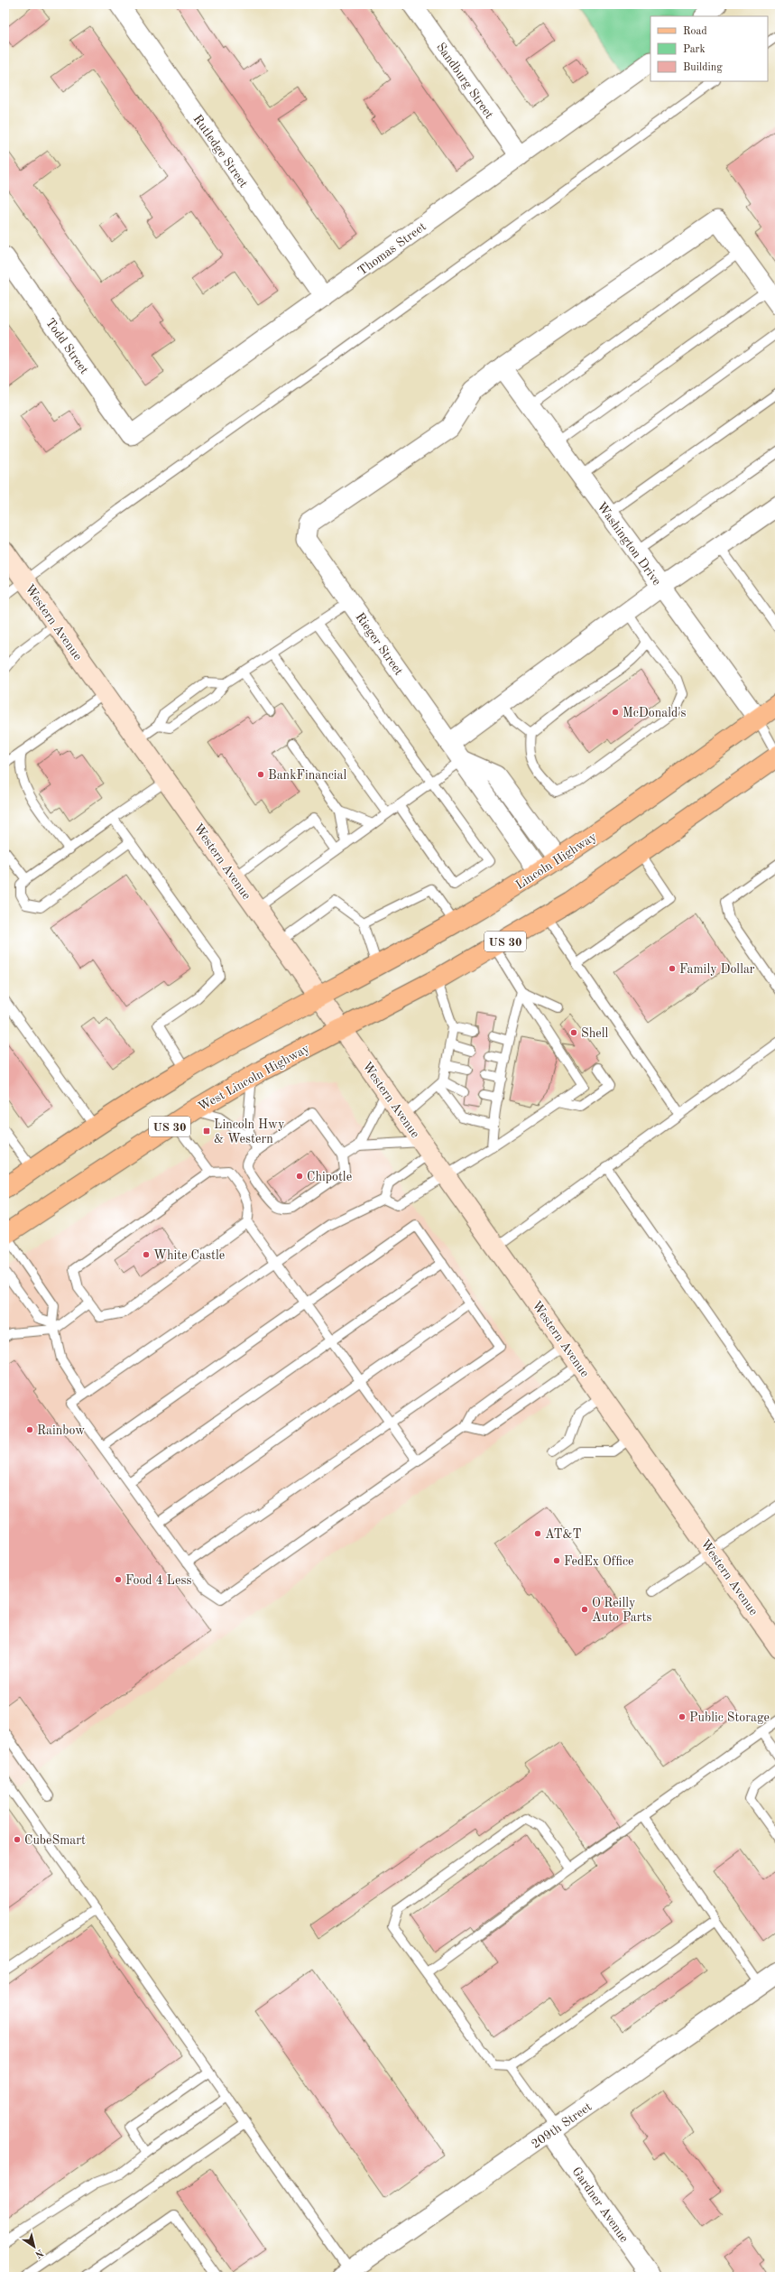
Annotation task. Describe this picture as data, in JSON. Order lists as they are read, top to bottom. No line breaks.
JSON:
{"streets":{"main road":["Western Avenue","Lincoln Highway","US 30","West Lincoln Highway"],"street":["Sandburg Street","Rutledge Street","Thomas Street","Todd Street","Washington Drive","Rieger Street","209th Street","Gardner Avenue"]},"crossings":[["Sandburg Street","Thomas Street"],["Rutledge Street","Thomas Street"],["Thomas Street","Todd Street"],["Washington Drive","Rieger Street"],["Washington Drive","Lincoln Highway"],["Western Avenue","Lincoln Highway"],["Western Avenue","US 30"],["Western Avenue","West Lincoln Highway"],["Rieger Street","Lincoln Highway"],["US 30","West Lincoln Highway"],["209th Street","Gardner Avenue"]],"places":{"other":["McDonald's","BankFinancial","Family Dollar","Shell","Chipotle","White Castle","Rainbow","AT&T","FedEx Office","Food 4 Less","O'Reilly Auto Parts","Public Storage","CubeSmart"],"transit":["Lincoln Hwy & Western"]},"legend":["Road","Park","Building"],"north":"bottom right"}
